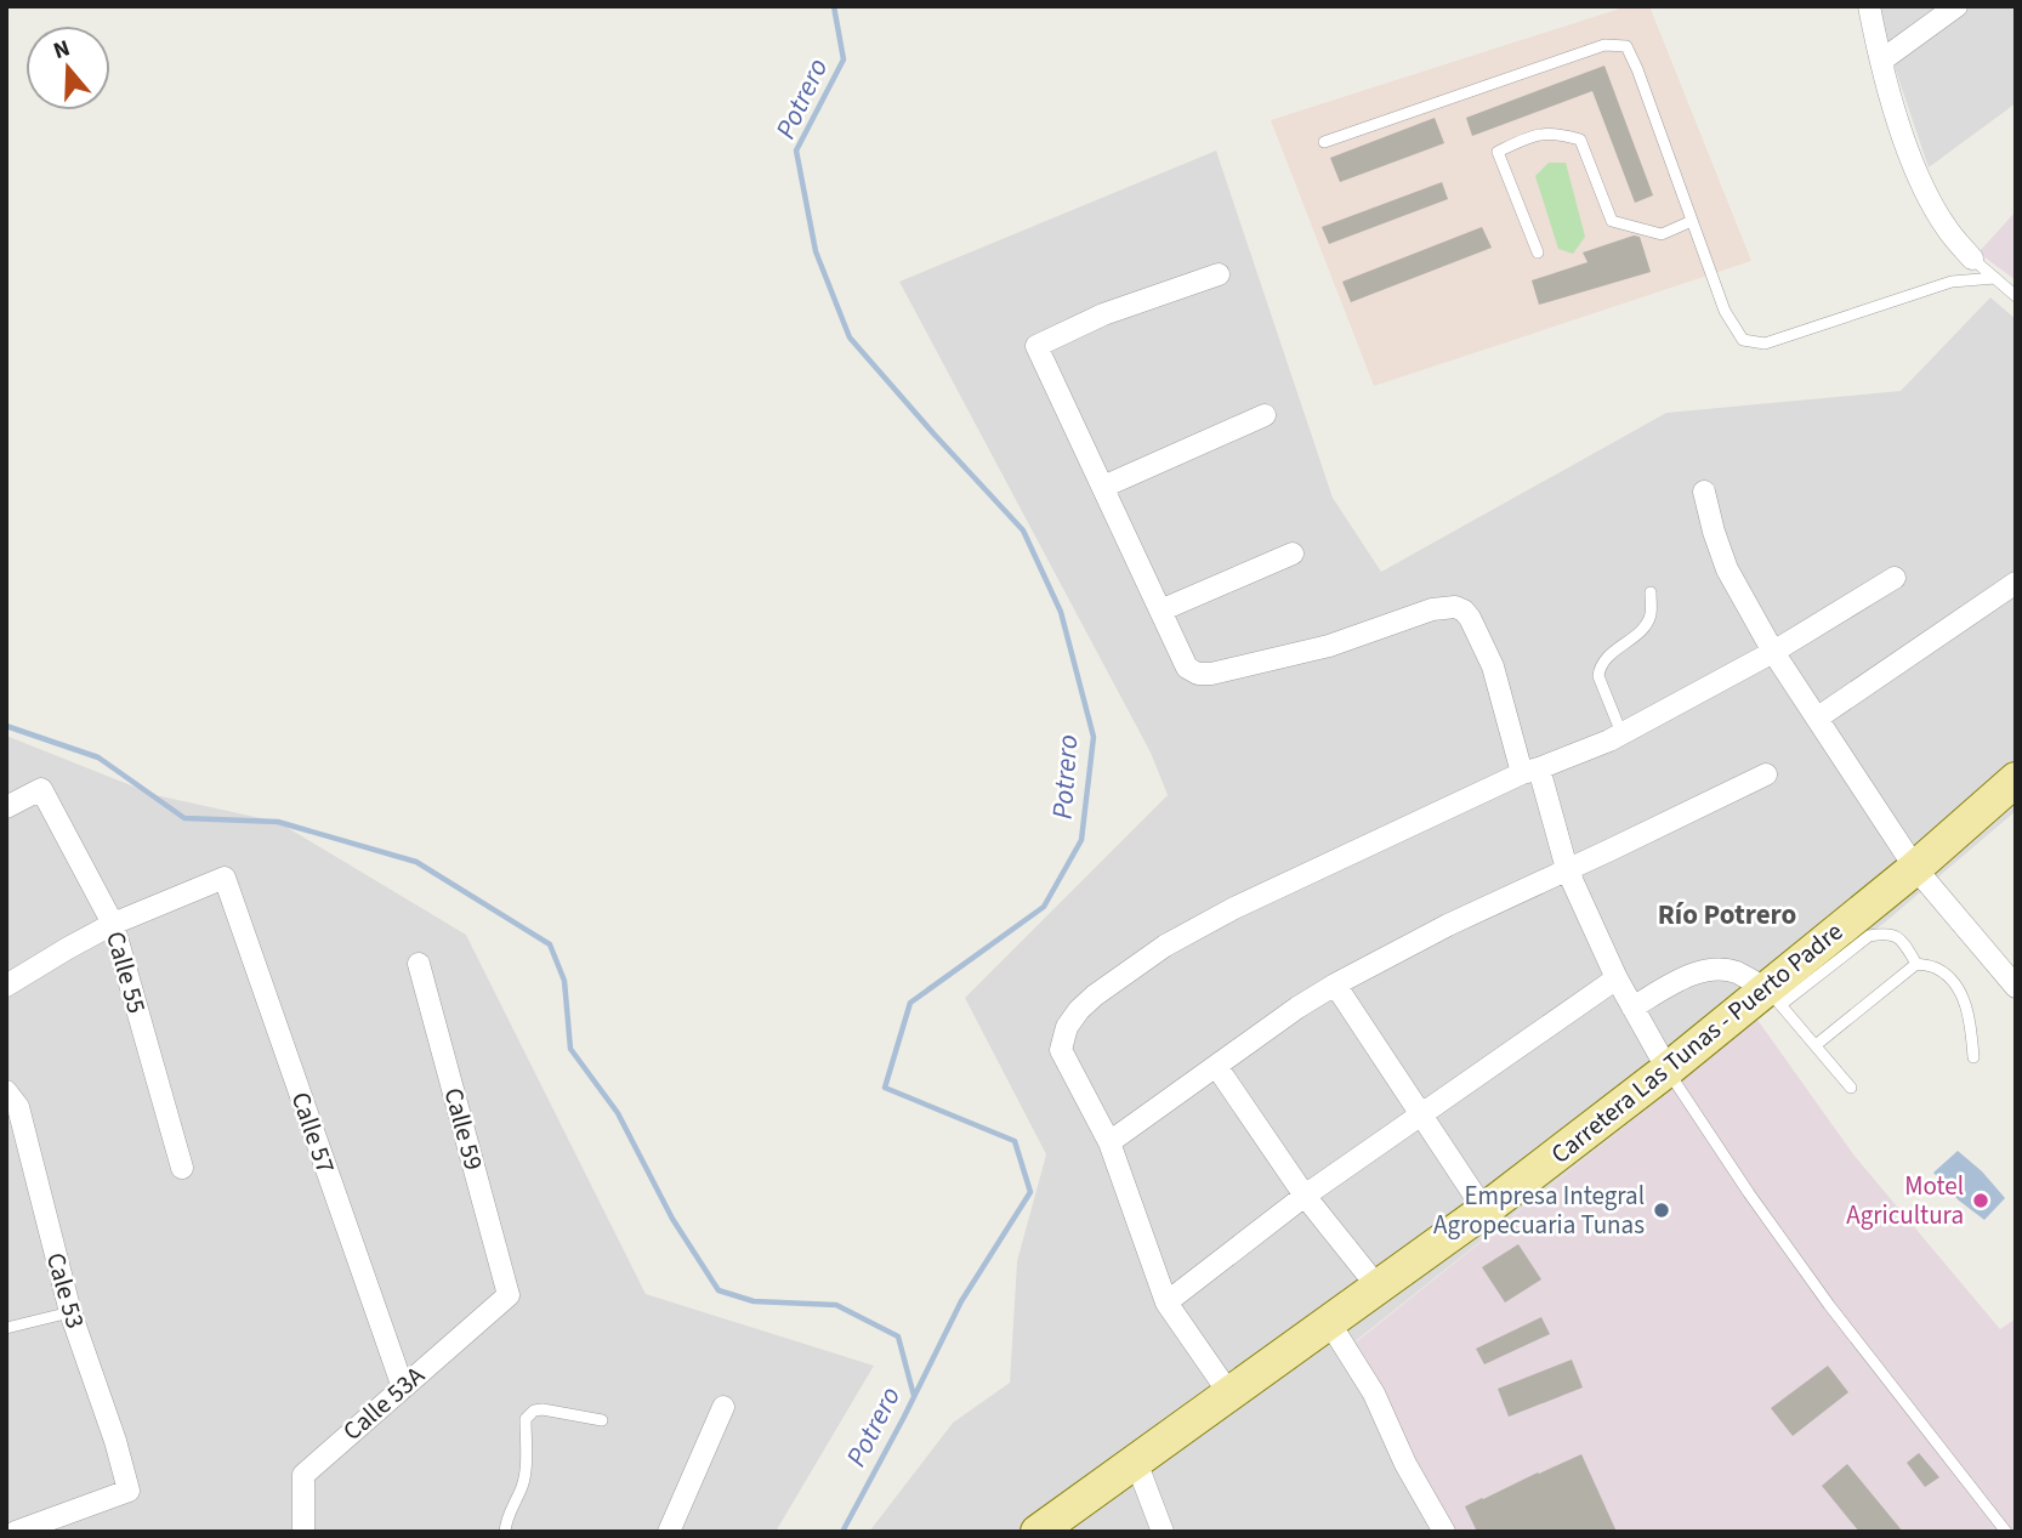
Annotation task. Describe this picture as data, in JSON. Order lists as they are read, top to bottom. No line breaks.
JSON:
{"streets":{"main road":["Carretera Las Tunas - Puerto Padre"],"street":["Calle 55","Calle 59","Calle 57","Cale 53","Calle 53A"]},"crossings":[["Calle 55","Calle 57"],["Calle 59","Calle 53A"],["Calle 57","Calle 53A"]],"districts":["Río Potrero"],"water":["Potrero"],"places":["Motel Agricultura","Empresa Integral Agropecuaria Tunas"],"north":"top"}
